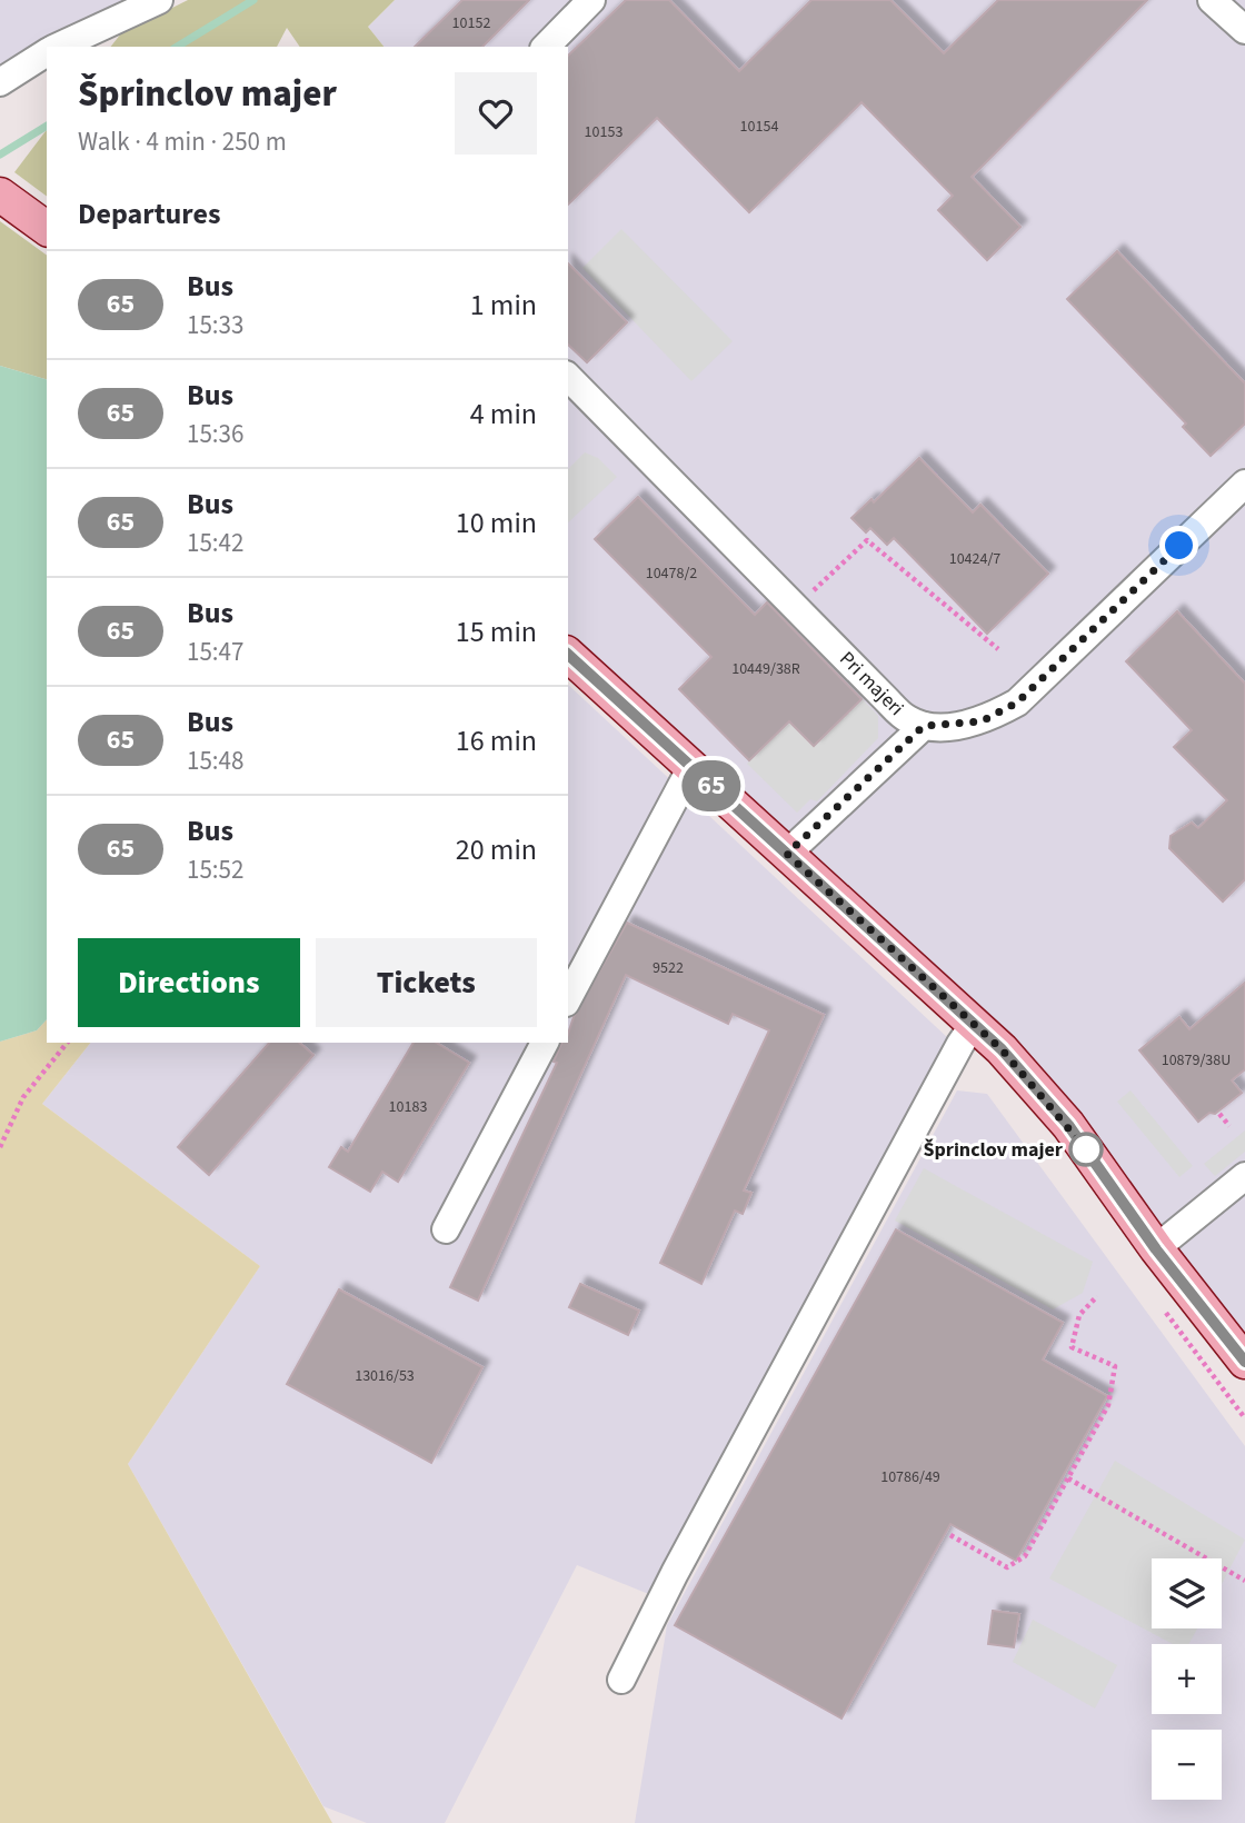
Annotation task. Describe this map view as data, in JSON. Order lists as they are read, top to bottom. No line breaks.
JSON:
{"streets":{"street":["Pri majeri"]},"places":["Šprinclov majer"],"lines":["bus line 65"],"house_numbers":["10152","10154","10153","10424/7","10478/2","10449/38R","9522","10879/38U","10183","13016/53","10786/49"],"page":{"on_map":"65","heading":[["Šprinclov majer","Walk · 4 min · 250 m"],"Departures"],"list":[{"mark":"65","name":"Bus","note":"15:33","value":"1 min"},{"mark":"65","name":"Bus","note":"15:36","value":"4 min"},{"mark":"65","name":"Bus","note":"15:42","value":"10 min"},{"mark":"65","name":"Bus","note":"15:47","value":"15 min"},{"mark":"65","name":"Bus","note":"15:48","value":"16 min"},{"mark":"65","name":"Bus","note":"15:52","value":"20 min"}],"buttons":["Directions","Tickets"],"map_buttons":["+","−"]}}
